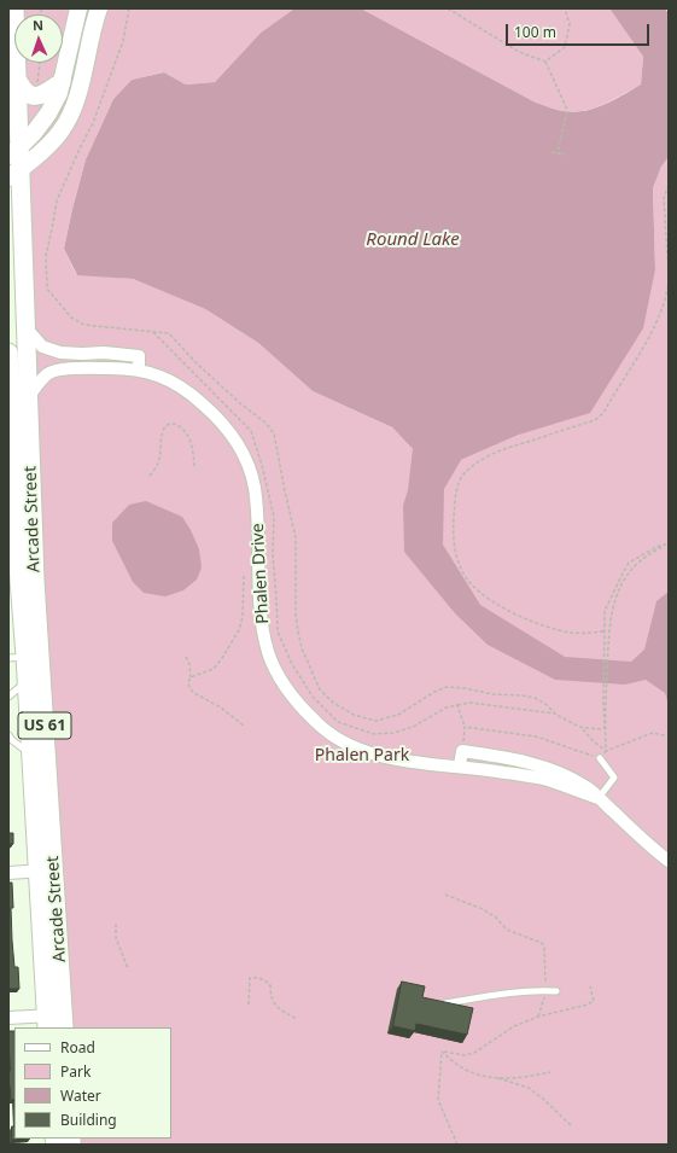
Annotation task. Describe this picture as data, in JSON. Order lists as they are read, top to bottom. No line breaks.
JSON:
{"streets":{"main road":["Arcade Street","US 61"],"street":["Phalen Drive"]},"crossings":[["Arcade Street","Phalen Drive"]],"water":["Round Lake"],"parks":["Phalen Park"],"legend":["Road","Park","Water","Building"],"scale_bar":"100 m","north":"top"}
